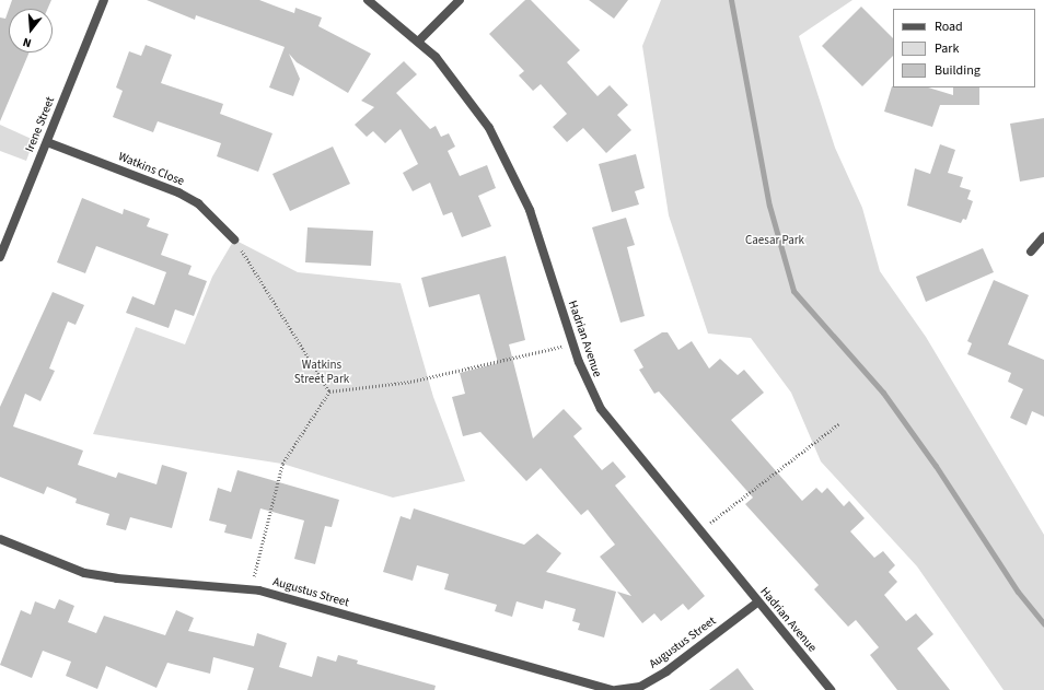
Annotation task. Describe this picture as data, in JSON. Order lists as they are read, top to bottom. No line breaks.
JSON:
{"streets":{"street":["Irene Street","Watkins Close","Hadrian Avenue","Augustus Street"]},"crossings":[["Irene Street","Watkins Close"],["Hadrian Avenue","Augustus Street"]],"parks":["Caesar Park","Watkins Street Park"],"legend":["Road","Park","Building"],"north":"bottom"}
